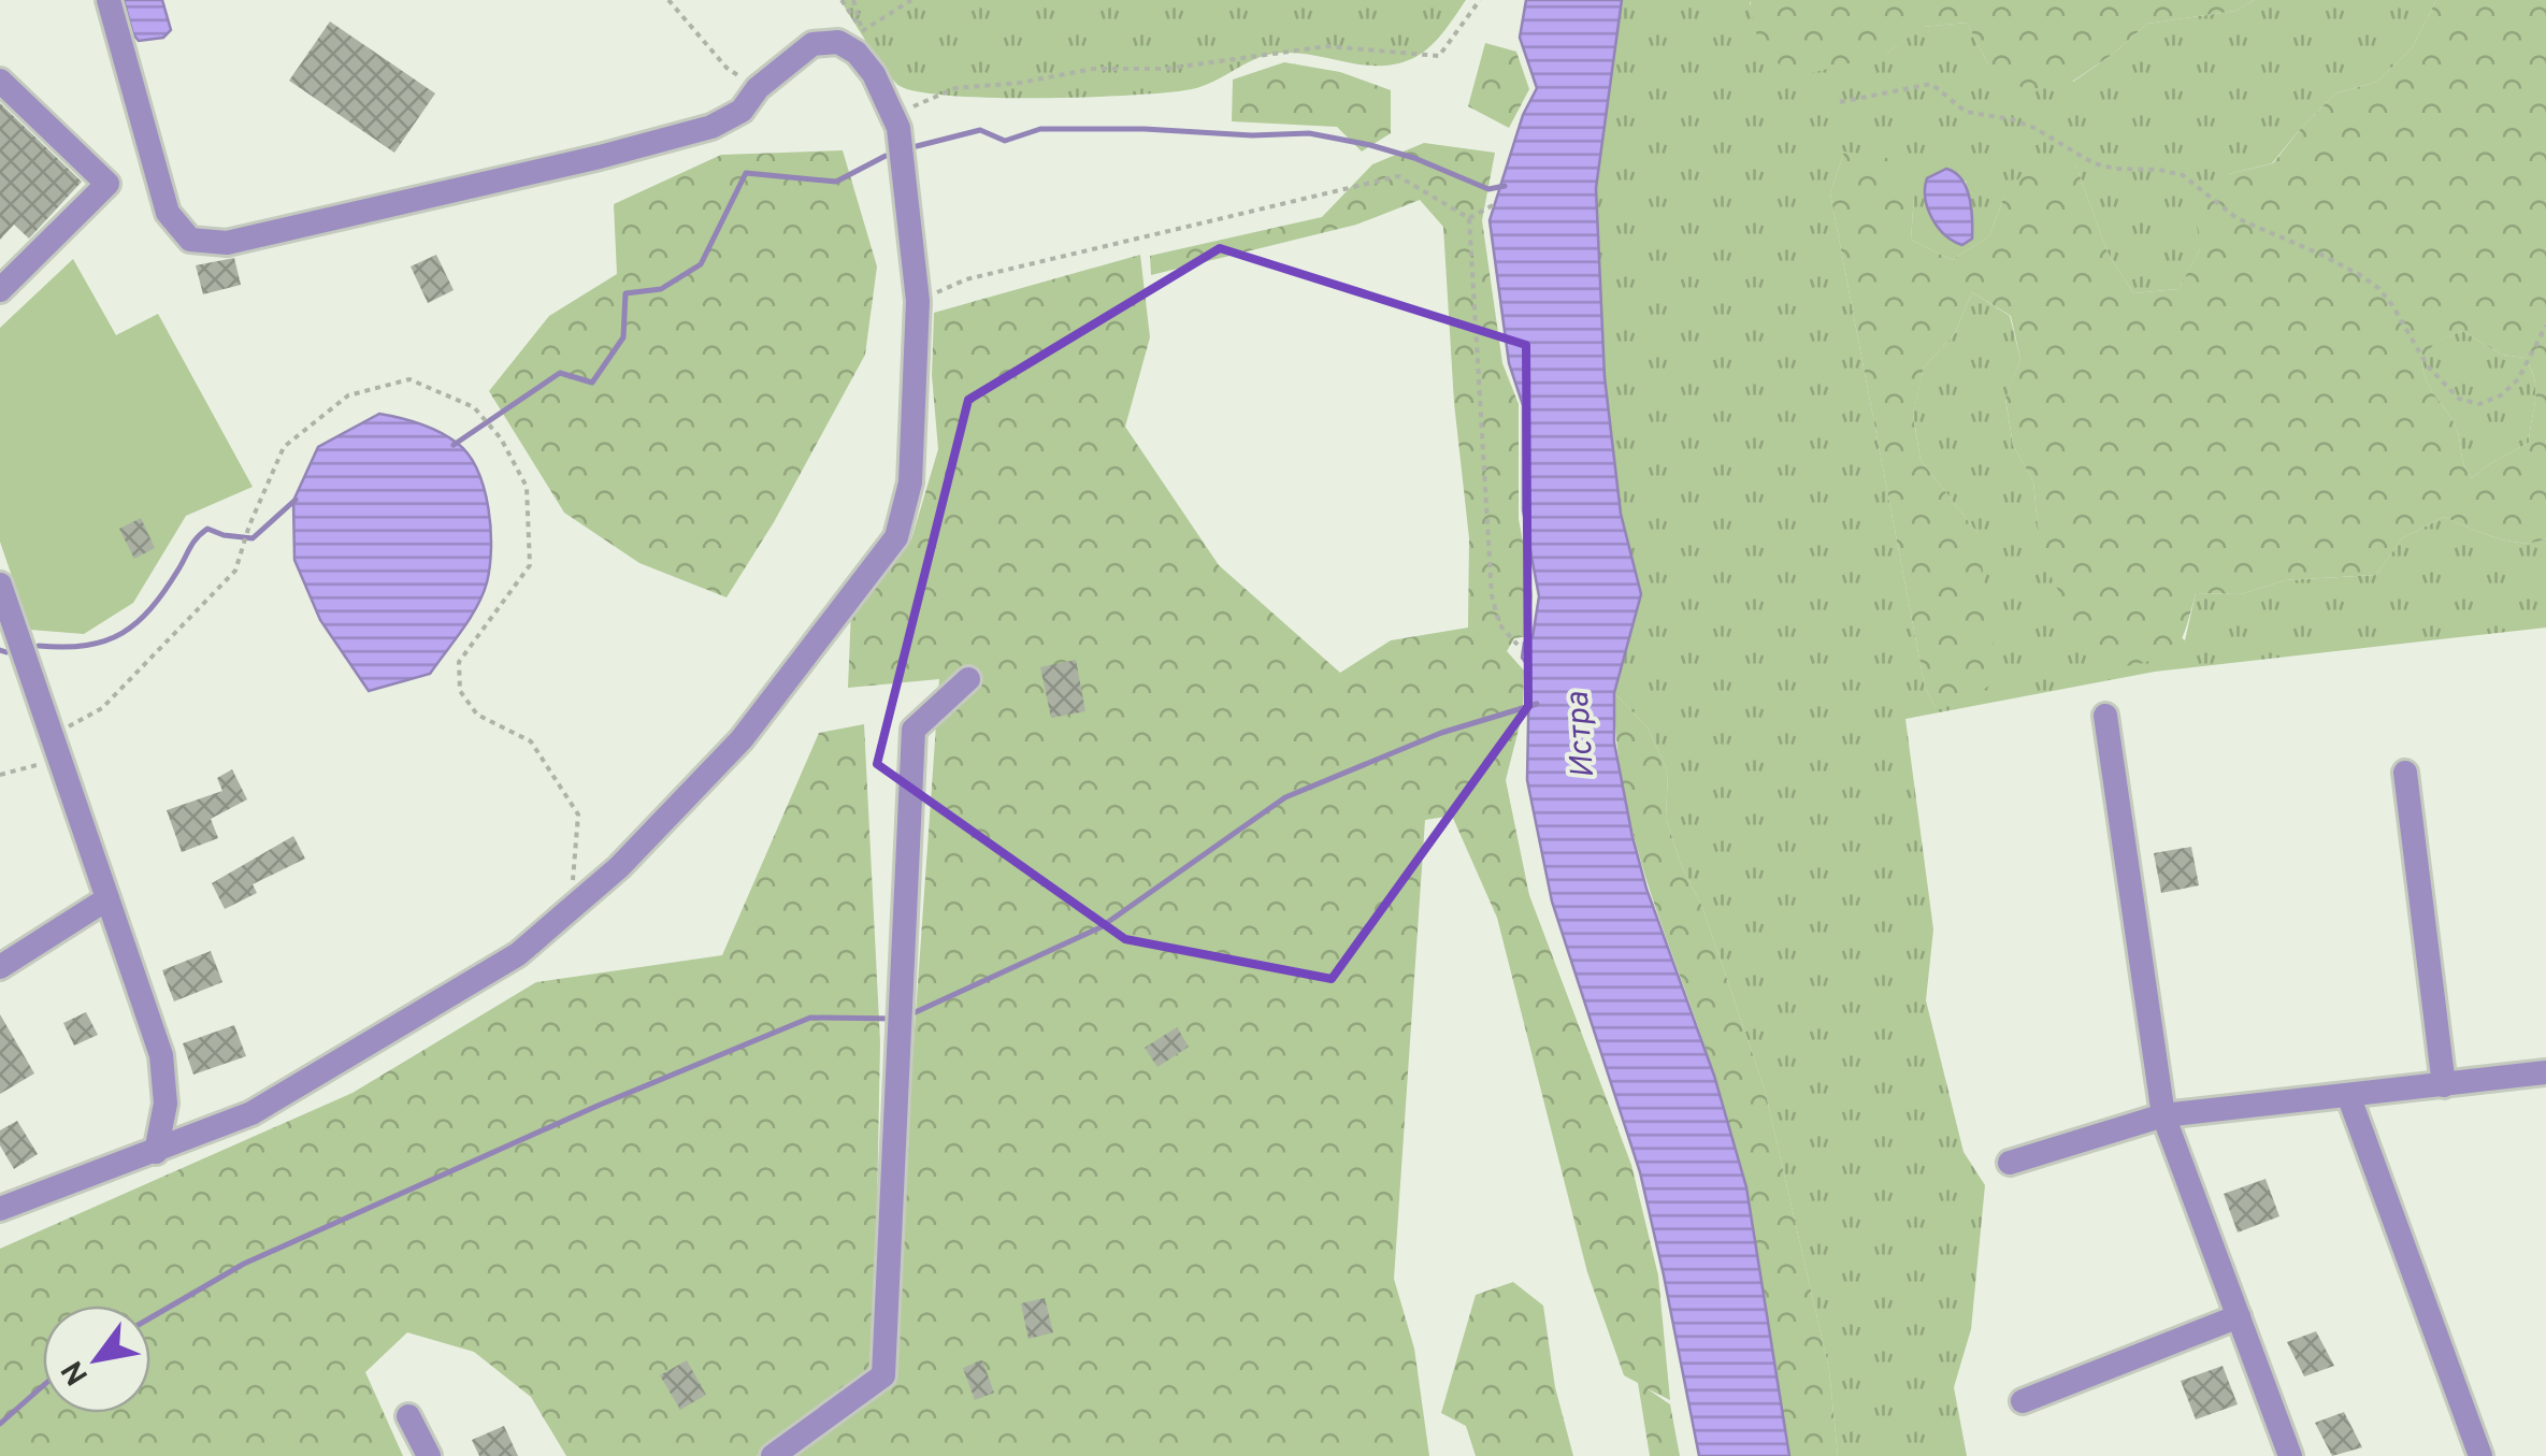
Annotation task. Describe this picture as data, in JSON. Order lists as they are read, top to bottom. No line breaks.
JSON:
{"water":["Истра"],"north":"bottom left"}
